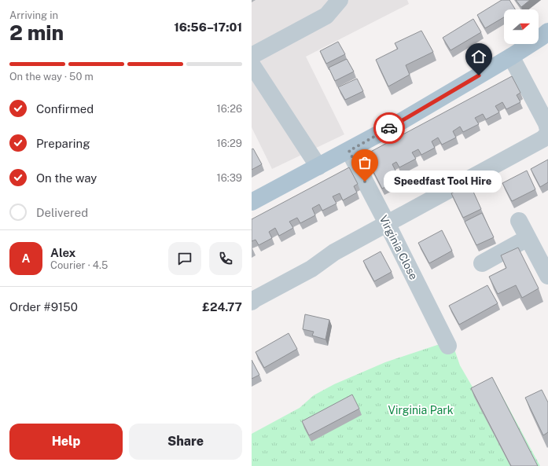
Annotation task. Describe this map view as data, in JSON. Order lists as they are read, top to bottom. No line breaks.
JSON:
{"streets":{"street":["Virginia Close"]},"parks":["Virginia Park"],"places":["Speedfast Tool Hire"],"north":"right","page":{"heading":["2 min","Arriving in","16:56–17:01"],"panel":["Alex","Courier · 4.5","Order #9150","£24.77"],"bar":"On the way · 50 m","list":[["Confirmed","16:26"],["Preparing","16:29"],["On the way","16:39"],"Delivered"],"bubble":"Speedfast Tool Hire","round":"A","buttons":["Help","Share"]}}
